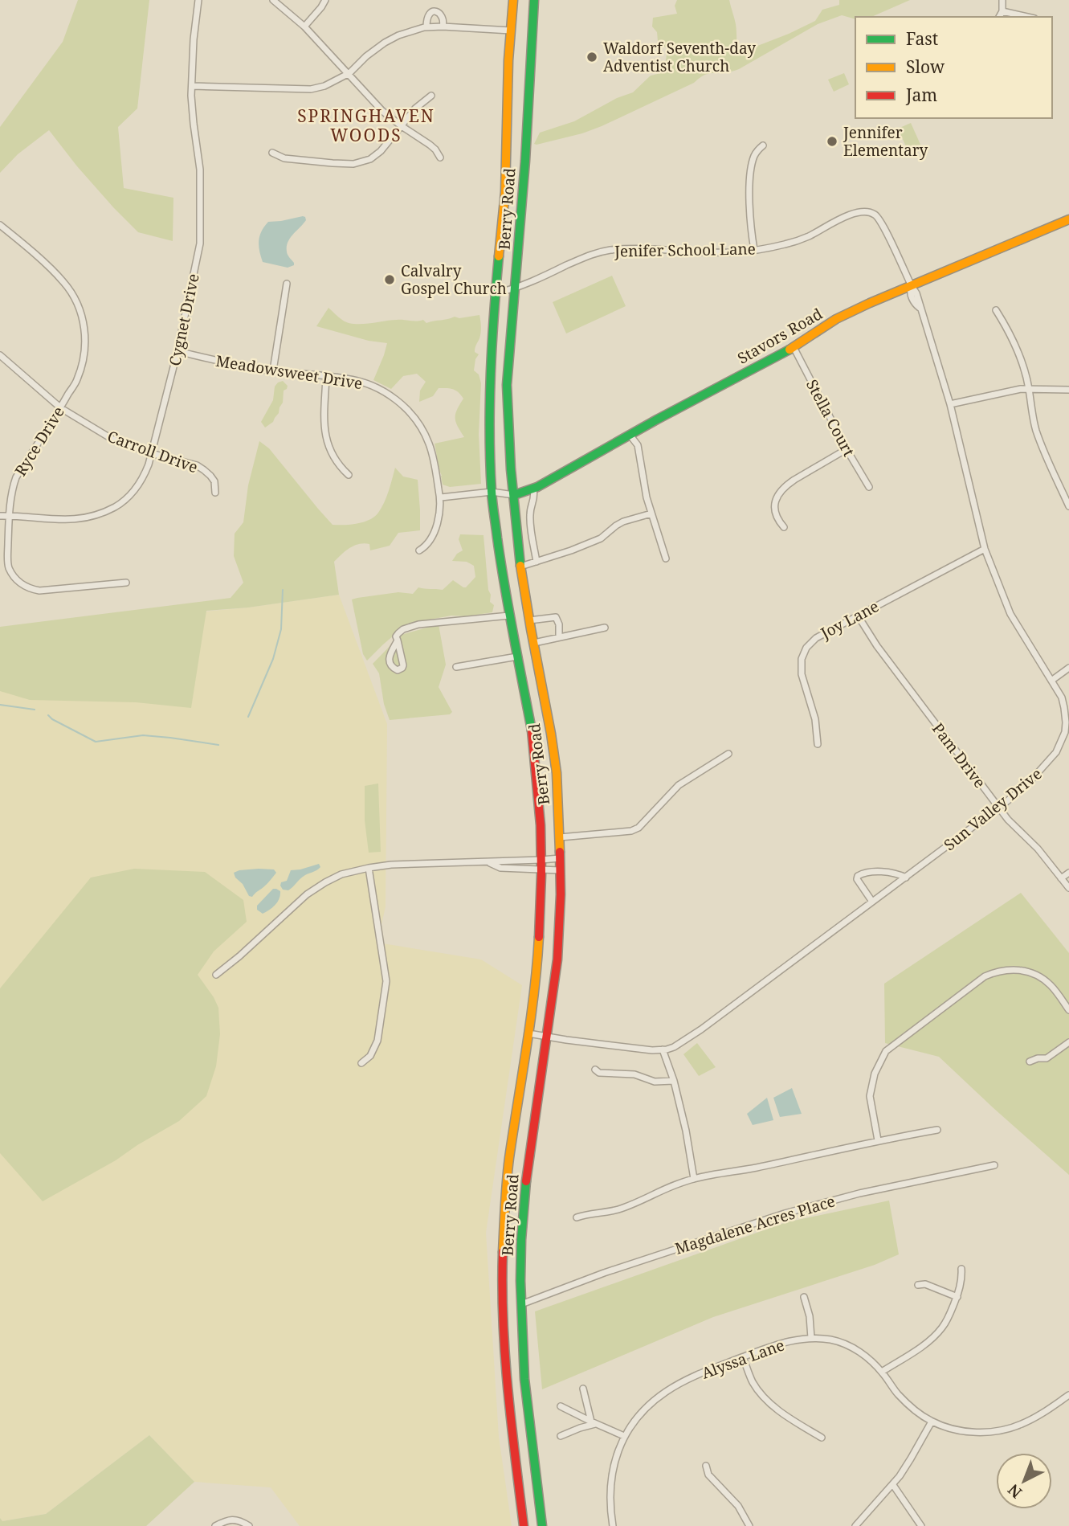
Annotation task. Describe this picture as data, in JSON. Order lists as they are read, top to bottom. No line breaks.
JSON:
{"streets":{"main road":["Berry Road","Stavors Road"],"street":["Jenifer School Lane","Cygnet Drive","Meadowsweet Drive","Stella Court","Ryce Drive","Carroll Drive","Joy Lane","Pam Drive","Sun Valley Drive","Magdalene Acres Place","Alyssa Lane"]},"crossings":[["Berry Road","Jenifer School Lane"],["Berry Road","Stavors Road"],["Berry Road","Sun Valley Drive"],["Berry Road","Magdalene Acres Place"],["Jenifer School Lane","Stavors Road"],["Jenifer School Lane","Sun Valley Drive"],["Cygnet Drive","Meadowsweet Drive"],["Cygnet Drive","Ryce Drive"],["Cygnet Drive","Carroll Drive"],["Stavors Road","Stella Court"],["Stavors Road","Sun Valley Drive"],["Ryce Drive","Carroll Drive"],["Joy Lane","Pam Drive"],["Joy Lane","Sun Valley Drive"],["Pam Drive","Sun Valley Drive"]],"districts":["SPRINGHAVEN WOODS"],"places":["Waldorf Seventh-day Adventist Church","Jennifer Elementary","Calvalry Gospel Church"],"legend":["Fast","Slow","Jam"],"north":"bottom left"}
